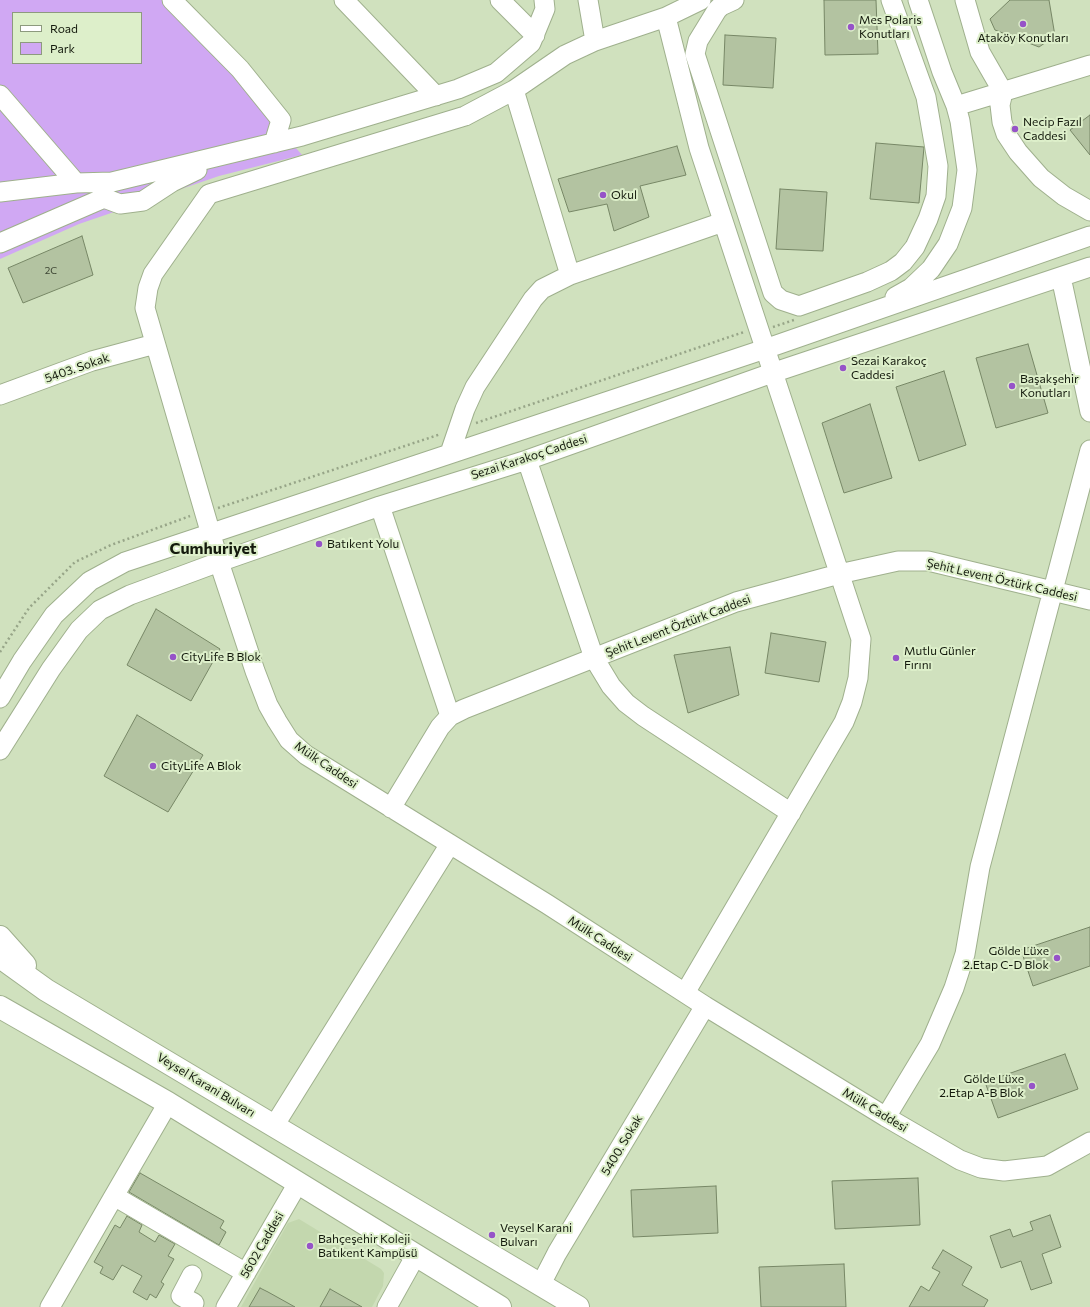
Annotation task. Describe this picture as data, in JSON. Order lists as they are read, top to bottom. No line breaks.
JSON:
{"streets":{"main road":["Veysel Karani Bulvarı"],"street":["5403. Sokak","Sezai Karakoç Caddesi","Şehit Levent Öztürk Caddesi","Mülk Caddesi","5400. Sokak","5602 Caddesi"]},"crossings":[["5403. Sokak","Mülk Caddesi"],["Sezai Karakoç Caddesi","Mülk Caddesi"],["Şehit Levent Öztürk Caddesi","Mülk Caddesi"],["Mülk Caddesi","5400. Sokak"],["Veysel Karani Bulvarı","5400. Sokak"]],"districts":["Cumhuriyet"],"places":["Ataköy Konutları","Mes Polaris Konutları","Necip Fazıl Caddesi","Okul","Sezai Karakoç Caddesi","Başakşehir Konutları","Batıkent Yolu","CityLife B Blok","Mutlu Günler Fırını","CityLife A Blok","Gölde Lüxe 2.Etap C-D Blok","Gölde Lüxe 2.Etap A-B Blok","Veysel Karani Bulvarı","Bahçeşehir Koleji Batıkent Kampüsü"],"house_numbers":["2C"],"legend":["Road","Park"]}
